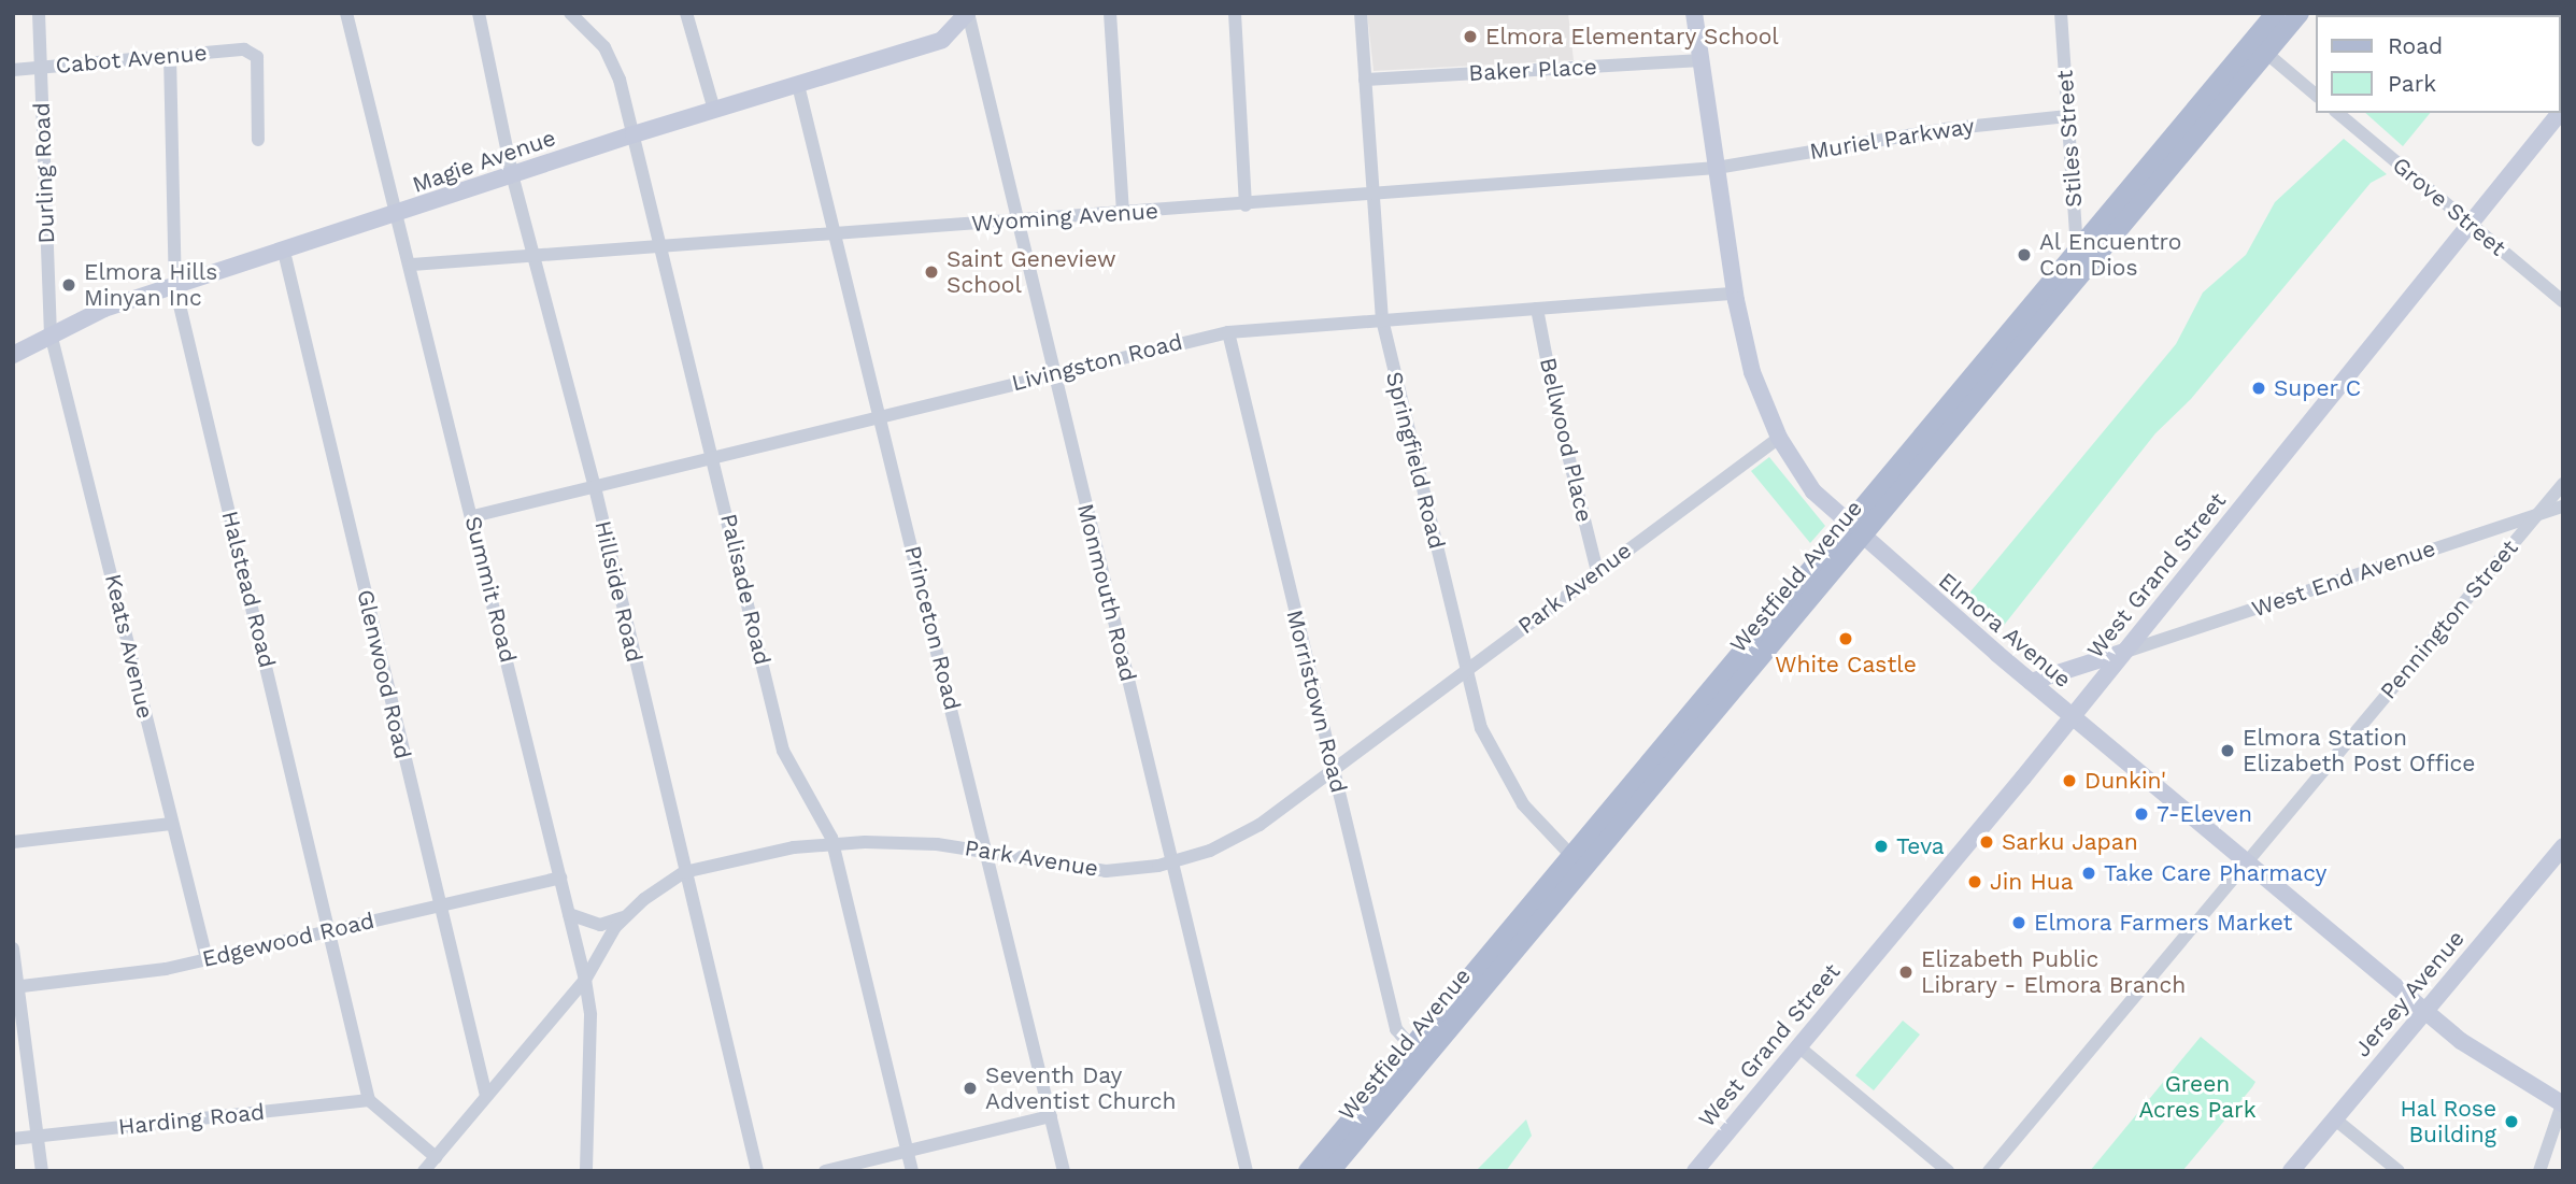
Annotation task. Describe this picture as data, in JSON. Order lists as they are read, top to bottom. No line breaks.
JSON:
{"streets":{"main road":["Westfield Avenue"],"street":["Cabot Avenue","Baker Place","Muriel Parkway","Stiles Street","Magie Avenue","Durling Road","Grove Street","Wyoming Avenue","Livingston Road","Bellwood Place","Springfield Road","West Grand Street","West End Avenue","Park Avenue","Halstead Road","Summit Road","Palisade Road","Hillside Road","Monmouth Road","Pennington Street","Princeton Road","Elmora Avenue","Keats Avenue","Glenwood Road","Morristown Road","Edgewood Road","Jersey Avenue","Harding Road"]},"crossings":[["Cabot Avenue","Durling Road"],["Cabot Avenue","Halstead Road"],["Baker Place","Springfield Road"],["Baker Place","Elmora Avenue"],["Muriel Parkway","Stiles Street"],["Muriel Parkway","Wyoming Avenue"],["Muriel Parkway","Elmora Avenue"],["Stiles Street","Westfield Avenue"],["Magie Avenue","Durling Road"],["Magie Avenue","Halstead Road"],["Magie Avenue","Summit Road"],["Magie Avenue","Palisade Road"],["Magie Avenue","Hillside Road"],["Magie Avenue","Monmouth Road"],["Magie Avenue","Princeton Road"],["Magie Avenue","Keats Avenue"],["Magie Avenue","Glenwood Road"],["Durling Road","Keats Avenue"],["Grove Street","West Grand Street"],["Wyoming Avenue","Springfield Road"],["Wyoming Avenue","Summit Road"],["Wyoming Avenue","Palisade Road"],["Wyoming Avenue","Hillside Road"],["Wyoming Avenue","Monmouth Road"],["Wyoming Avenue","Princeton Road"],["Wyoming Avenue","Elmora Avenue"],["Livingston Road","Bellwood Place"],["Livingston Road","Springfield Road"],["Livingston Road","Summit Road"],["Livingston Road","Palisade Road"],["Livingston Road","Hillside Road"],["Livingston Road","Monmouth Road"],["Livingston Road","Princeton Road"],["Livingston Road","Elmora Avenue"],["Livingston Road","Morristown Road"],["Bellwood Place","Park Avenue"],["Springfield Road","Westfield Avenue"],["Springfield Road","Park Avenue"],["West Grand Street","West End Avenue"],["West Grand Street","Elmora Avenue"],["Westfield Avenue","Elmora Avenue"],["Westfield Avenue","Morristown Road"],["West End Avenue","Pennington Street"],["Park Avenue","Summit Road"],["Park Avenue","Palisade Road"],["Park Avenue","Hillside Road"],["Park Avenue","Monmouth Road"],["Park Avenue","Princeton Road"],["Park Avenue","Elmora Avenue"],["Park Avenue","Glenwood Road"],["Park Avenue","Morristown Road"],["Halstead Road","Edgewood Road"],["Halstead Road","Harding Road"],["Summit Road","Edgewood Road"],["Pennington Street","Elmora Avenue"],["Elmora Avenue","Jersey Avenue"],["Keats Avenue","Edgewood Road"],["Glenwood Road","Edgewood Road"]],"parks":["Green Acres Park"],"places":["Elmora Elementary School","Al Encuentro Con Dios","Saint Geneview School","Elmora Hills Minyan Inc","Super C","White Castle","Elmora Station Elizabeth Post Office","Dunkin'","7-Eleven","Sarku Japan","Teva","Take Care Pharmacy","Jin Hua","Elmora Farmers Market","Elizabeth Public Library - Elmora Branch","Seventh Day Adventist Church","Hal Rose Building"],"legend":["Road","Park"]}
